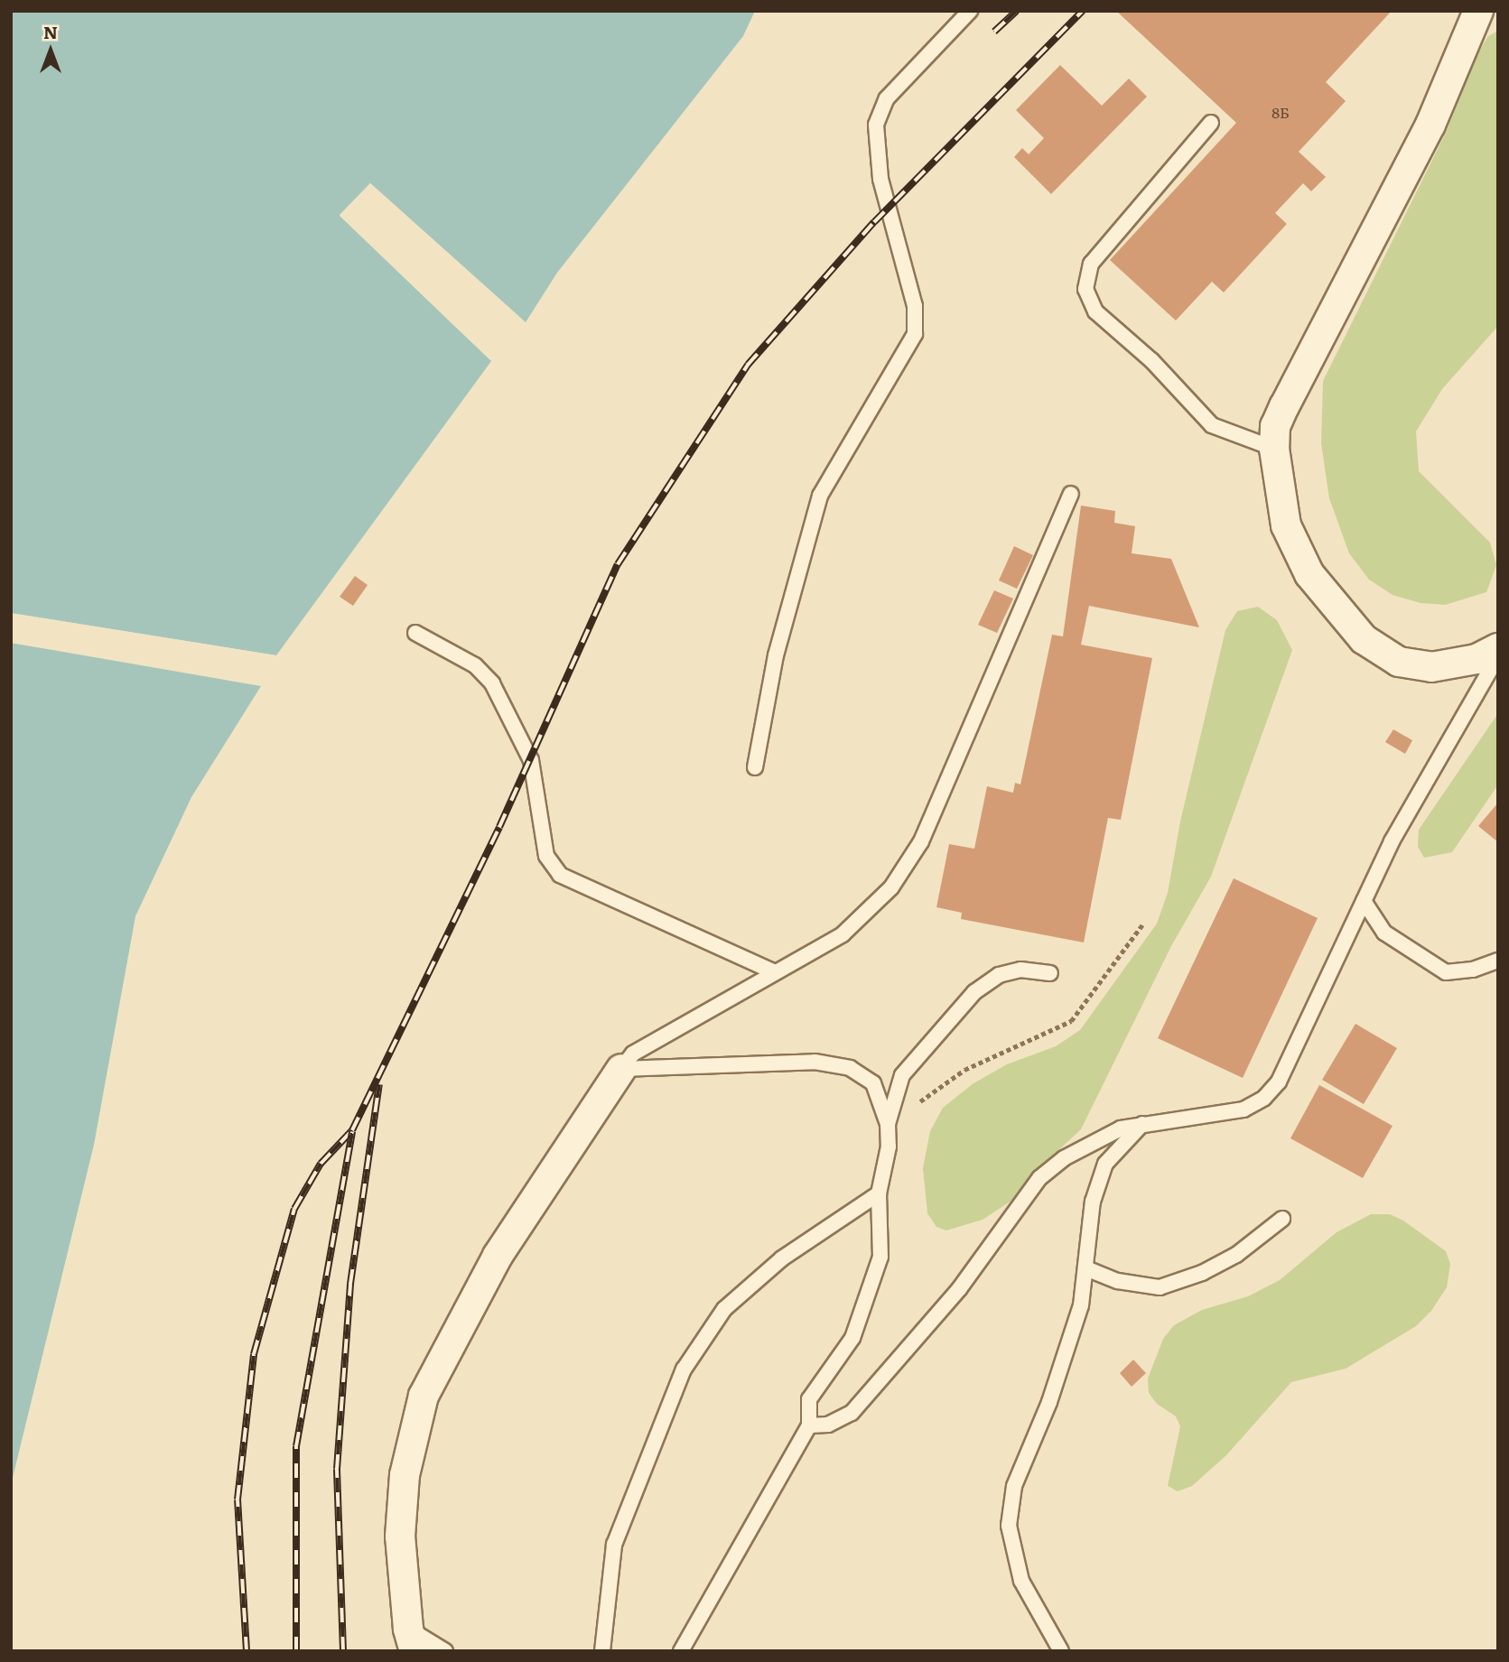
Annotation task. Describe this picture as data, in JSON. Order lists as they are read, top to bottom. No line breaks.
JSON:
{"house_numbers":["8Б"],"north":"top"}
